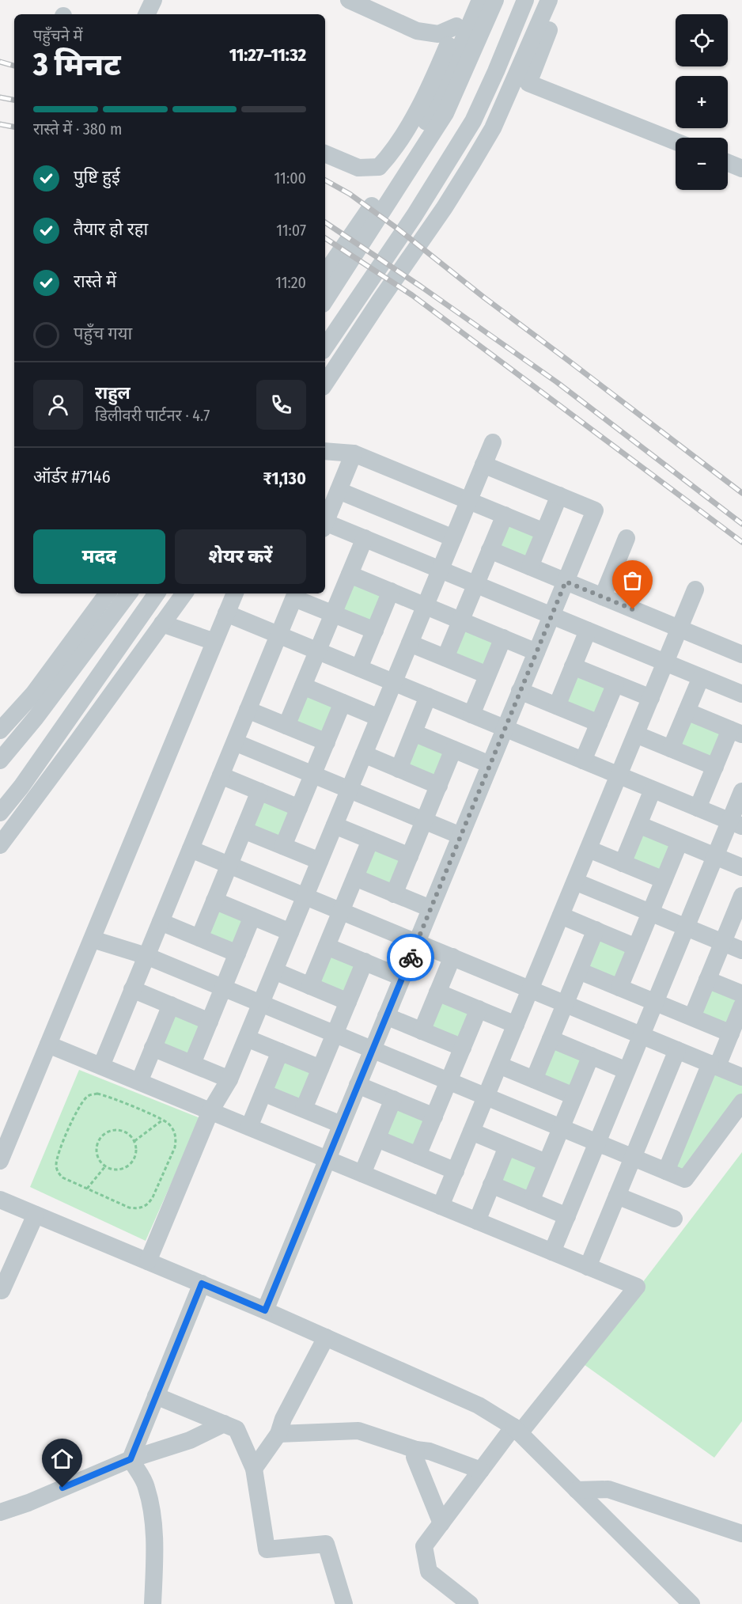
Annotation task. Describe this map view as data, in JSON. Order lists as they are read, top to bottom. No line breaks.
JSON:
{"page":{"map_buttons":["+","−"],"heading":["3 मिनट","पहुँचने में","11:27–11:32"],"panel":["राहुल","डिलीवरी पार्टनर · 4.7","ऑर्डर #7146","₹1,130"],"bar":"रास्ते में · 380 m","list":[["पुष्टि हुई","11:00"],["तैयार हो रहा","11:07"],["रास्ते में","11:20"],"पहुँच गया"],"buttons":["मदद","शेयर करें"]}}
